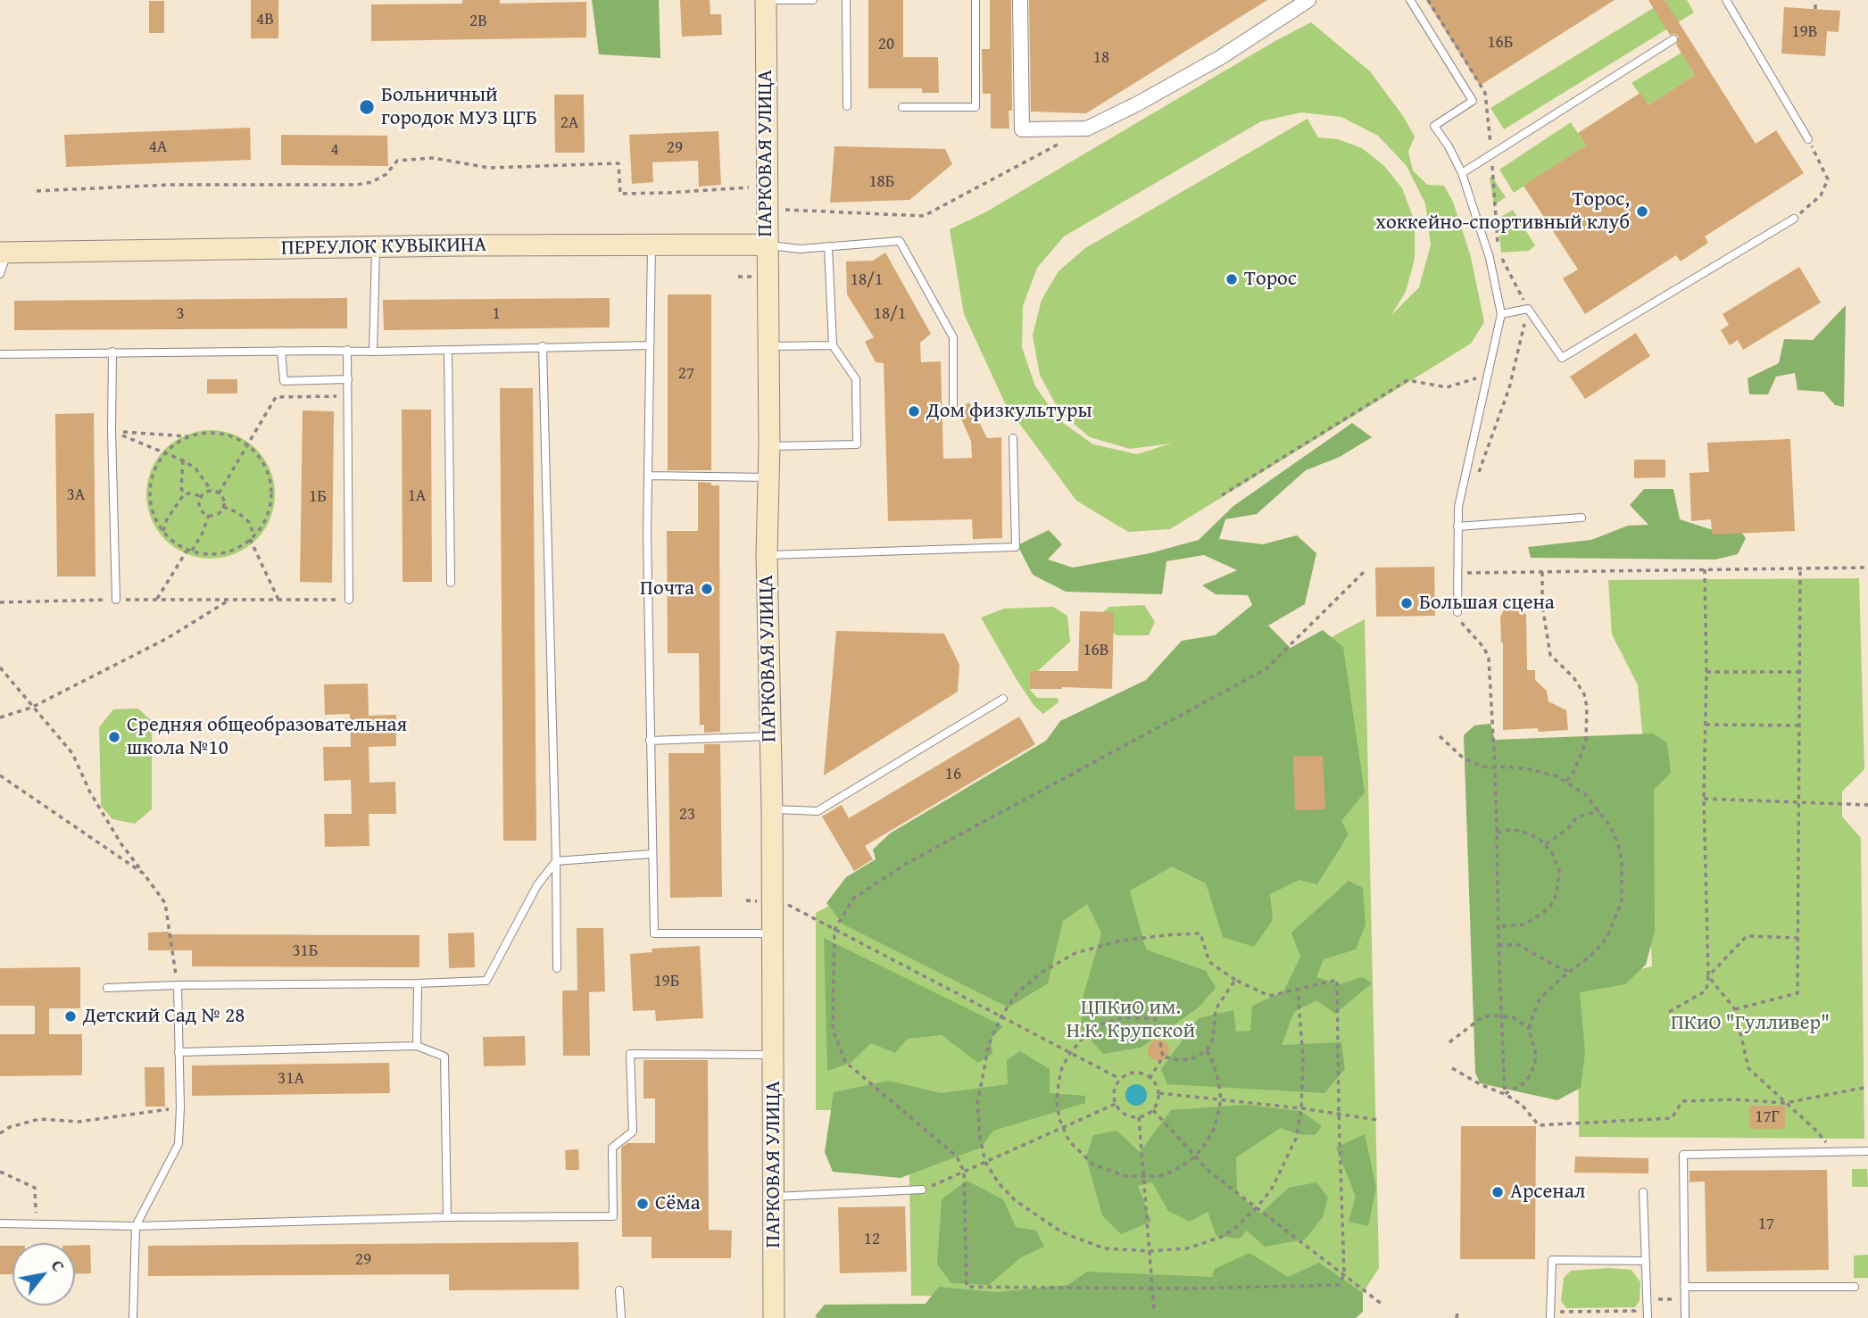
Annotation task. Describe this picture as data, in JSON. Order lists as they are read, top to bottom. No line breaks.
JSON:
{"streets":{"main road":["ПАРКОВАЯ УЛИЦА","ПЕРЕУЛОК КУВЫКИНА"]},"crossings":[["ПАРКОВАЯ УЛИЦА","ПЕРЕУЛОК КУВЫКИНА"]],"parks":["ЦПКиО им. Н.К. Крупской","ПКиО \"Гулливер\""],"places":["Больничный городок МУЗ ЦГБ","Торос, хоккейно-спортивный клуб","Торос","Дом физкультуры","Почта","Большая сцена","Средняя общеобразовательная школа №10","Детский Сад № 28","Арсенал","Сёма"],"house_numbers":["4В","2В","19В","16Б","20","18","2А","4А","29","4","18Б","18/1","3","1","18/1","27","3А","1А","1Б","16В","16","23","31Б","19Б","31А","17Г","17","12","29"],"north":"top right"}
